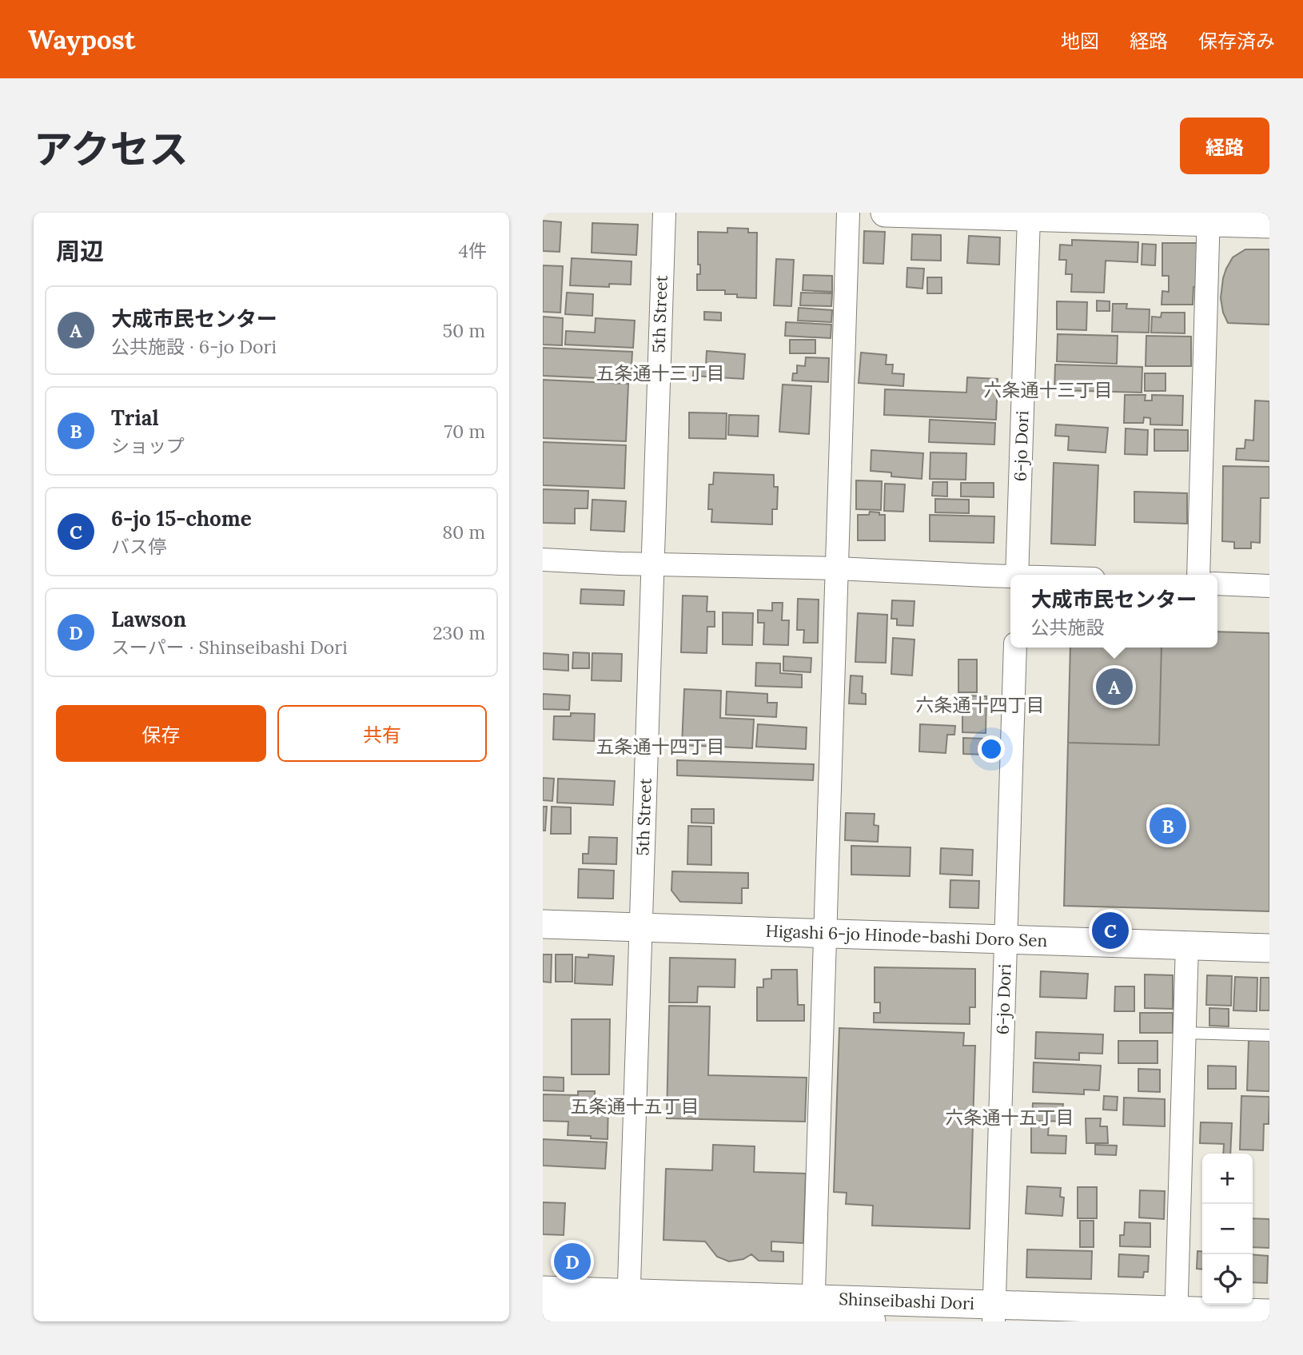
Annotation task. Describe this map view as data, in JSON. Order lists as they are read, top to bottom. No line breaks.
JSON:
{"streets":{"street":["5th Street","6-jo Dori","Higashi 6-jo Hinode-bashi Doro Sen","Shinseibashi Dori"]},"crossings":[["5th Street","Higashi 6-jo Hinode-bashi Doro Sen"],["5th Street","Shinseibashi Dori"],["6-jo Dori","Higashi 6-jo Hinode-bashi Doro Sen"],["6-jo Dori","Shinseibashi Dori"]],"districts":["五条通十三丁目","六条通十三丁目","六条通十四丁目","五条通十四丁目","五条通十五丁目","六条通十五丁目"],"page":{"header":"Waypost","nav":["地図","経路","保存済み"],"title":"アクセス","buttons":["経路",["保存","共有"]],"heading":["周辺","4件"],"list":[{"mark":"A","name":"大成市民センター","note":"公共施設 · 6-jo Dori","value":"50 m"},{"mark":"B","name":"Trial","note":"ショップ","value":"70 m"},{"mark":"C","name":"6-jo 15-chome","note":"バス停","value":"80 m"},{"mark":"D","name":"Lawson","note":"スーパー · Shinseibashi Dori","value":"230 m"}],"popup":["大成市民センター","公共施設"],"pins":["A","B","C","D"],"map_buttons":["+","−"]}}
